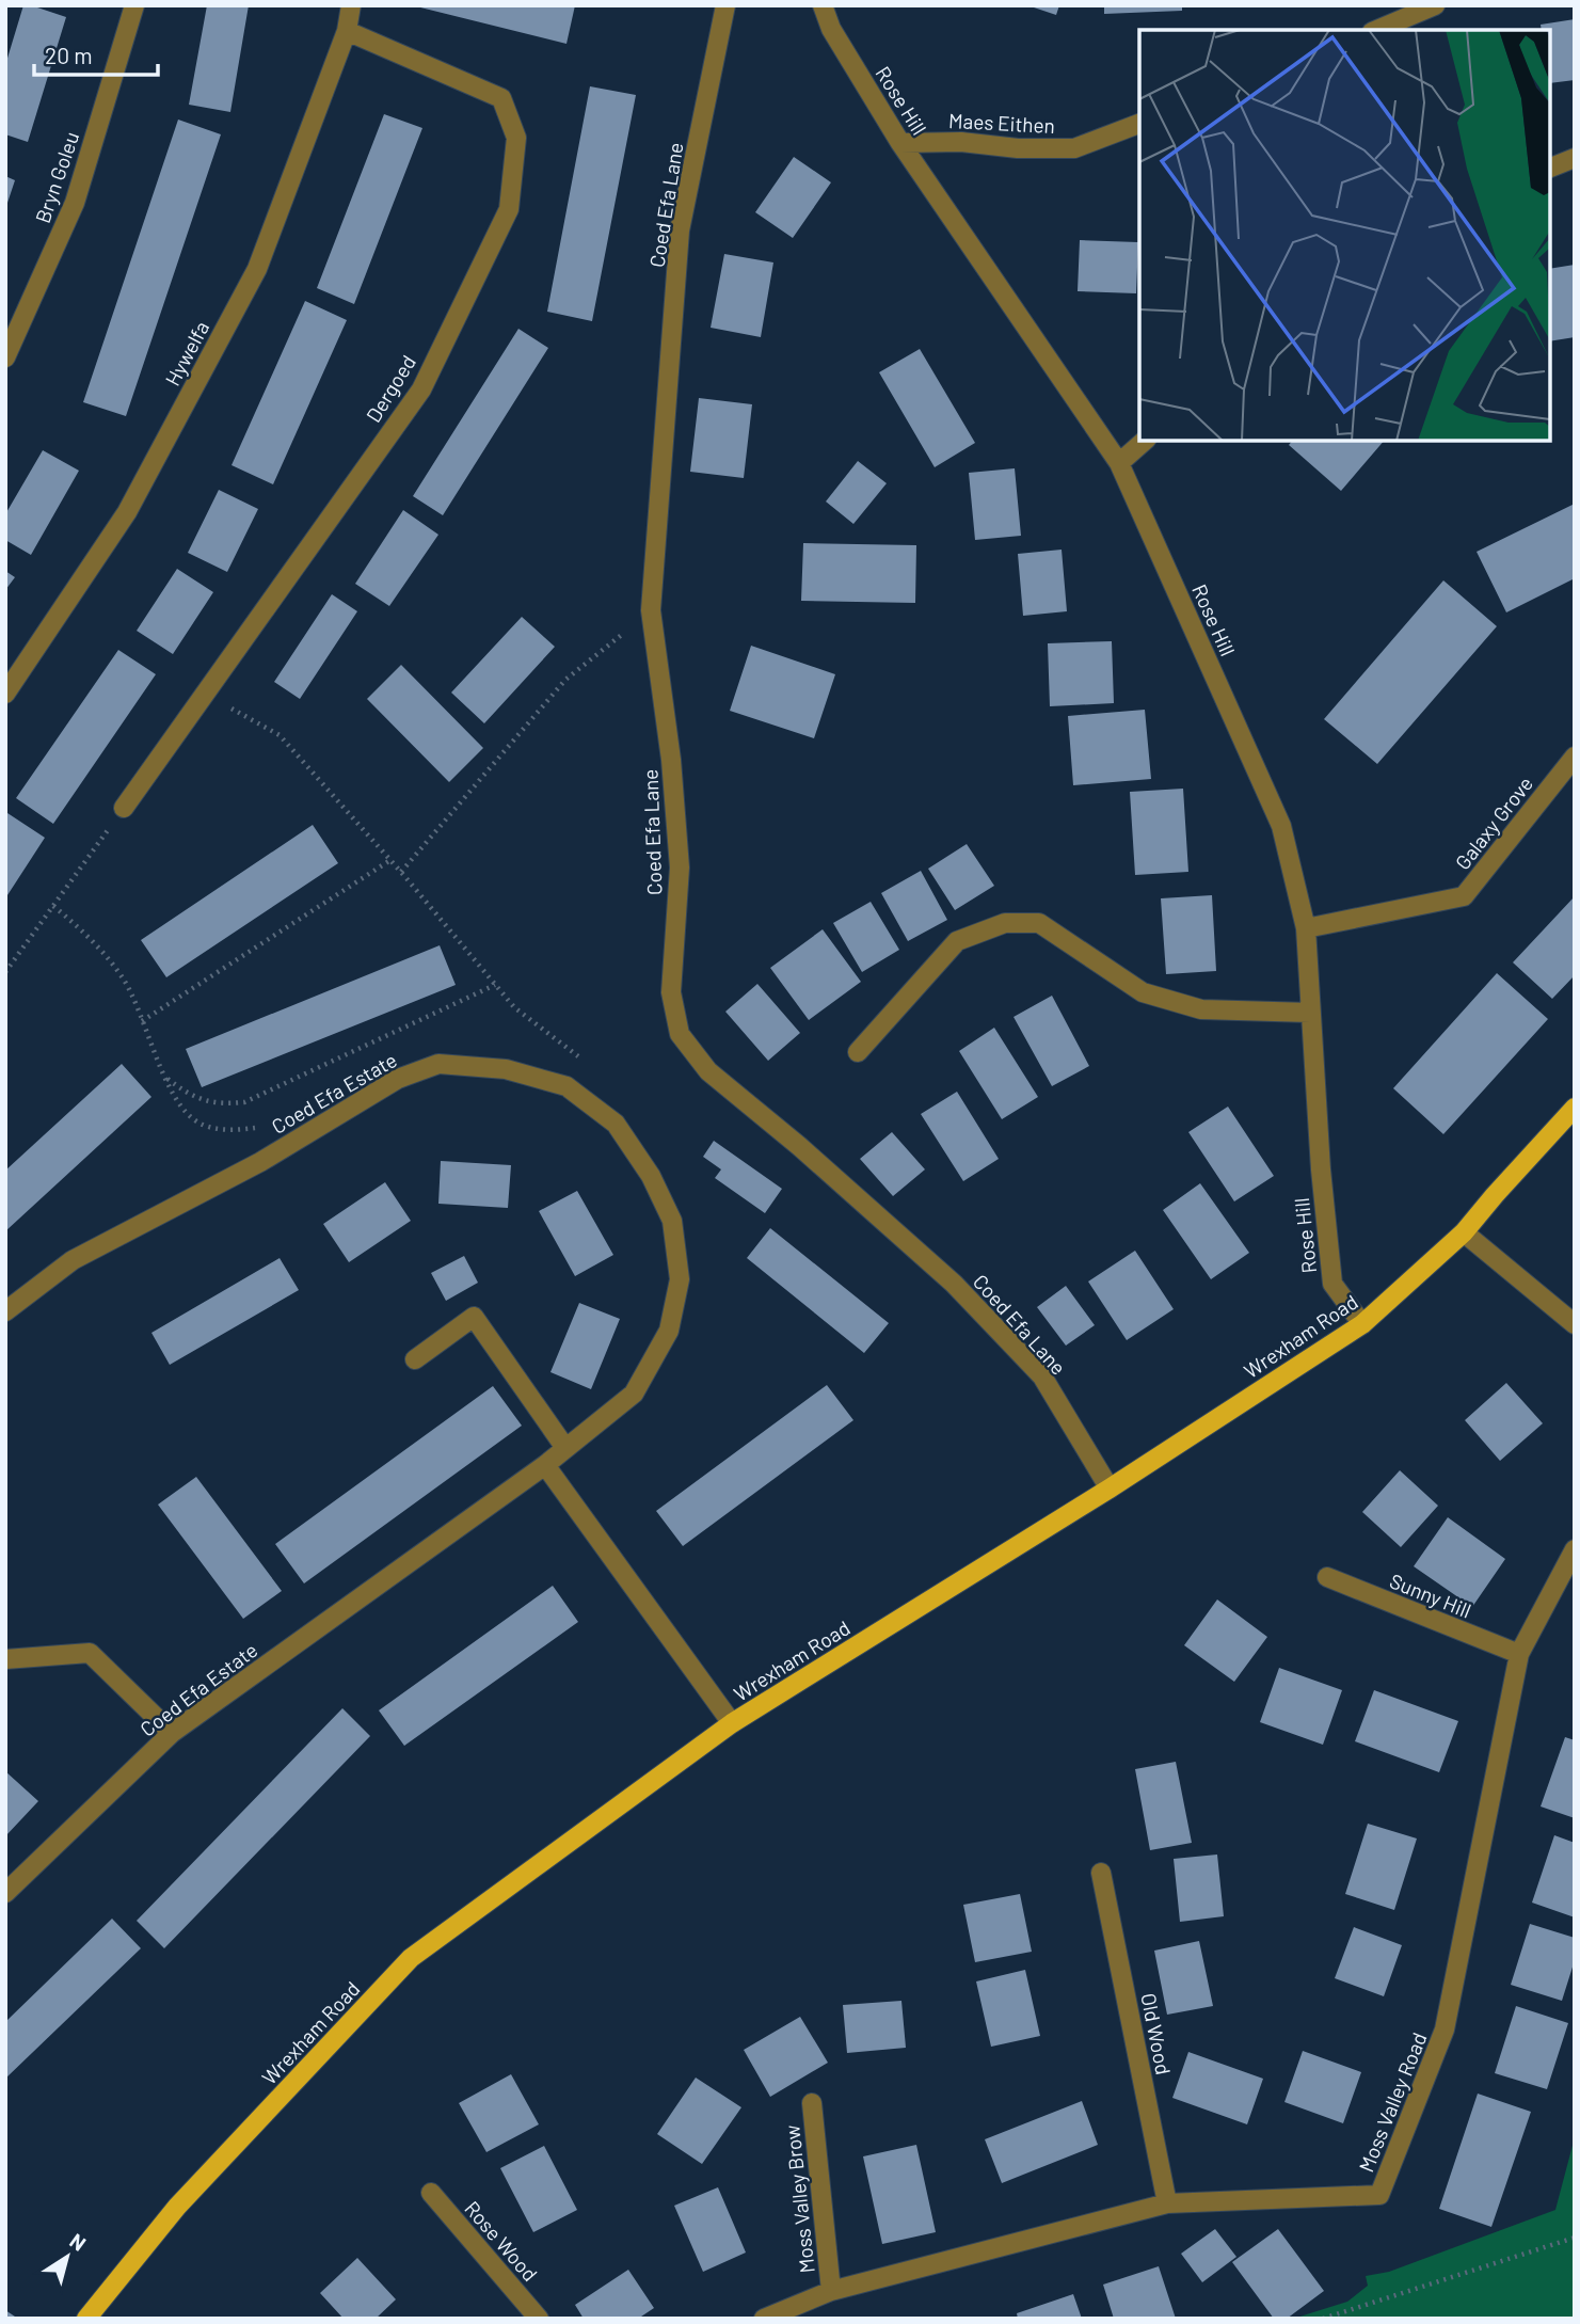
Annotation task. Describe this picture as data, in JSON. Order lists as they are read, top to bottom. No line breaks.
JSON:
{"streets":{"main road":["Wrexham Road"],"street":["Rose Hill","Maes Eithen","Bryn Goleu","Coed Efa Lane","Hywelfa","Dergoed","Galaxy Grove","Coed Efa Estate","Sunny Hill","Old Wood","Moss Valley Road","Moss Valley Brow","Rose Wood"]},"crossings":[["Rose Hill","Maes Eithen"],["Rose Hill","Galaxy Grove"],["Rose Hill","Wrexham Road"],["Coed Efa Lane","Wrexham Road"],["Hywelfa","Dergoed"],["Sunny Hill","Moss Valley Road"],["Old Wood","Moss Valley Road"],["Moss Valley Road","Moss Valley Brow"]],"scale_bar":"20 m","north":"top right"}
